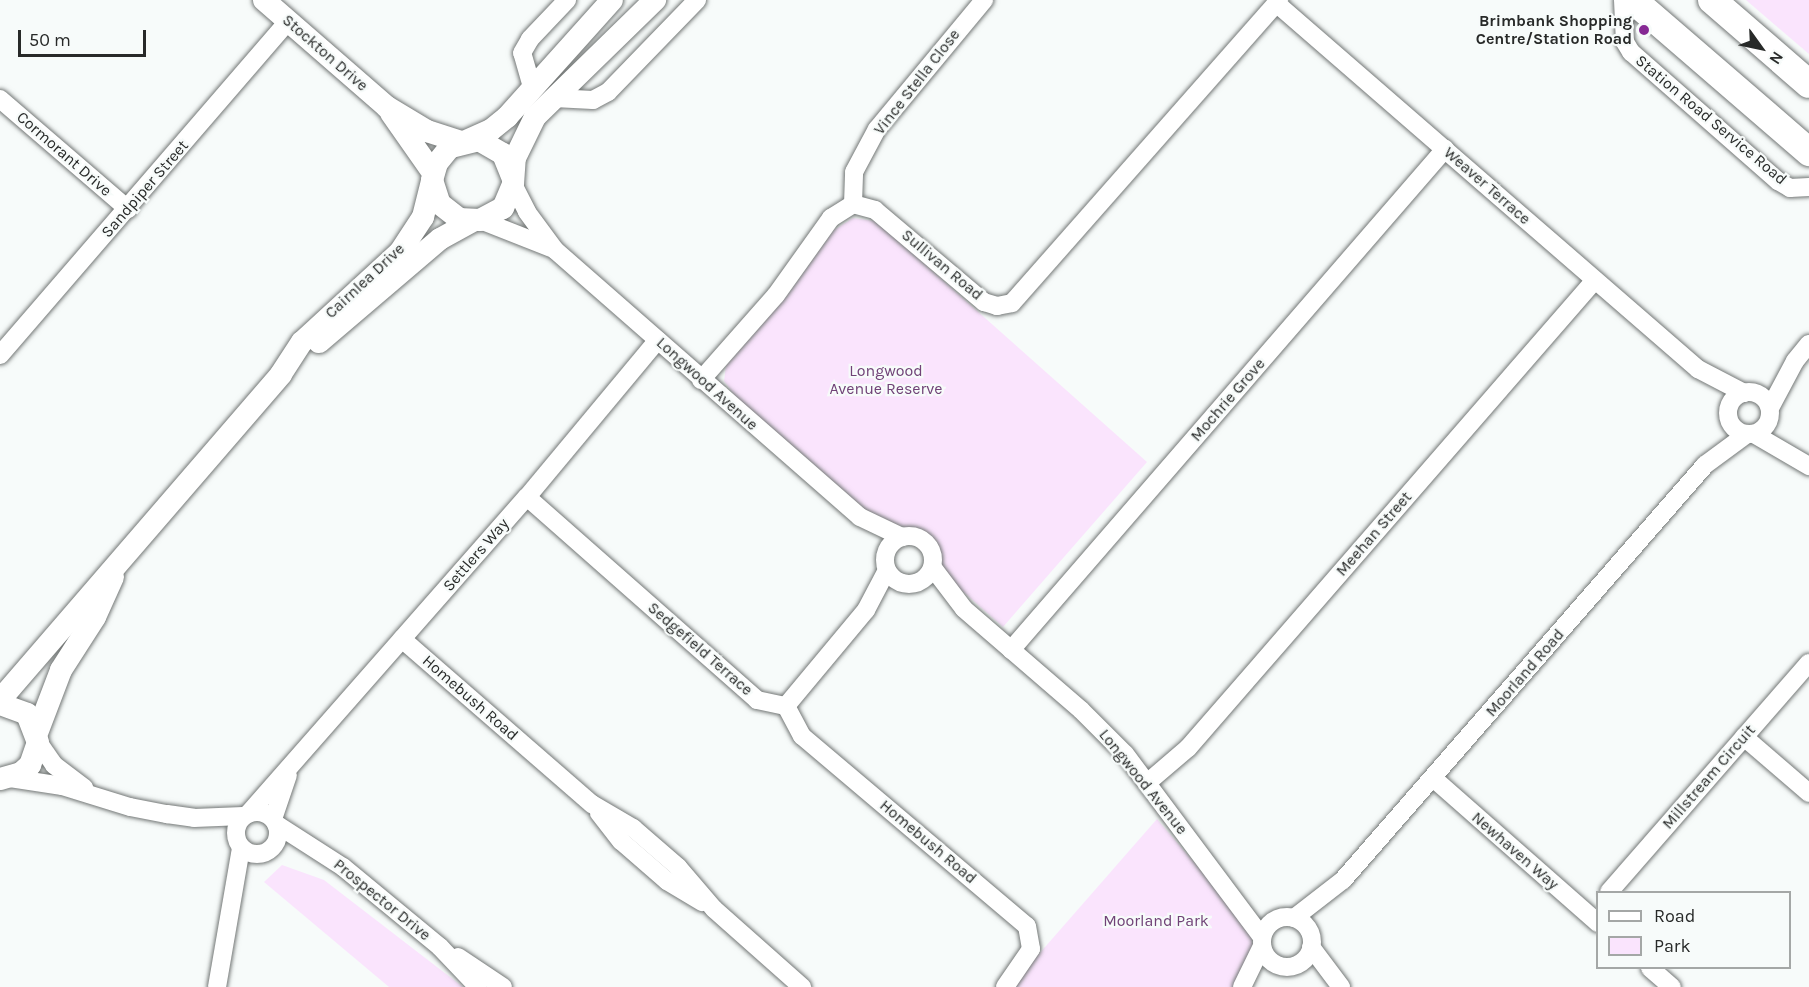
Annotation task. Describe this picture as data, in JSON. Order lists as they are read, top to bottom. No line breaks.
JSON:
{"streets":{"street":["Stockton Drive","Vince Stella Close","Station Road Service Road","Cormorant Drive","Weaver Terrace","Sandpiper Street","Sullivan Road","Cairnlea Drive","Longwood Avenue","Mochrie Grove","Meehan Street","Settlers Way","Sedgefield Terrace","Moorland Road","Homebush Road","Millstream Circuit","Newhaven Way","Prospector Drive"]},"crossings":[["Stockton Drive","Sandpiper Street"],["Stockton Drive","Cairnlea Drive"],["Stockton Drive","Longwood Avenue"],["Vince Stella Close","Sullivan Road"],["Cormorant Drive","Sandpiper Street"],["Weaver Terrace","Sullivan Road"],["Weaver Terrace","Mochrie Grove"],["Weaver Terrace","Meehan Street"],["Weaver Terrace","Moorland Road"],["Cairnlea Drive","Longwood Avenue"],["Longwood Avenue","Mochrie Grove"],["Longwood Avenue","Meehan Street"],["Longwood Avenue","Settlers Way"],["Longwood Avenue","Moorland Road"],["Settlers Way","Sedgefield Terrace"],["Settlers Way","Homebush Road"],["Settlers Way","Prospector Drive"],["Sedgefield Terrace","Homebush Road"],["Moorland Road","Newhaven Way"]],"parks":["Longwood Avenue Reserve","Moorland Park"],"places":["Brimbank Shopping Centre/Station Road"],"legend":["Road","Park"],"scale_bar":"50 m","north":"bottom right"}
